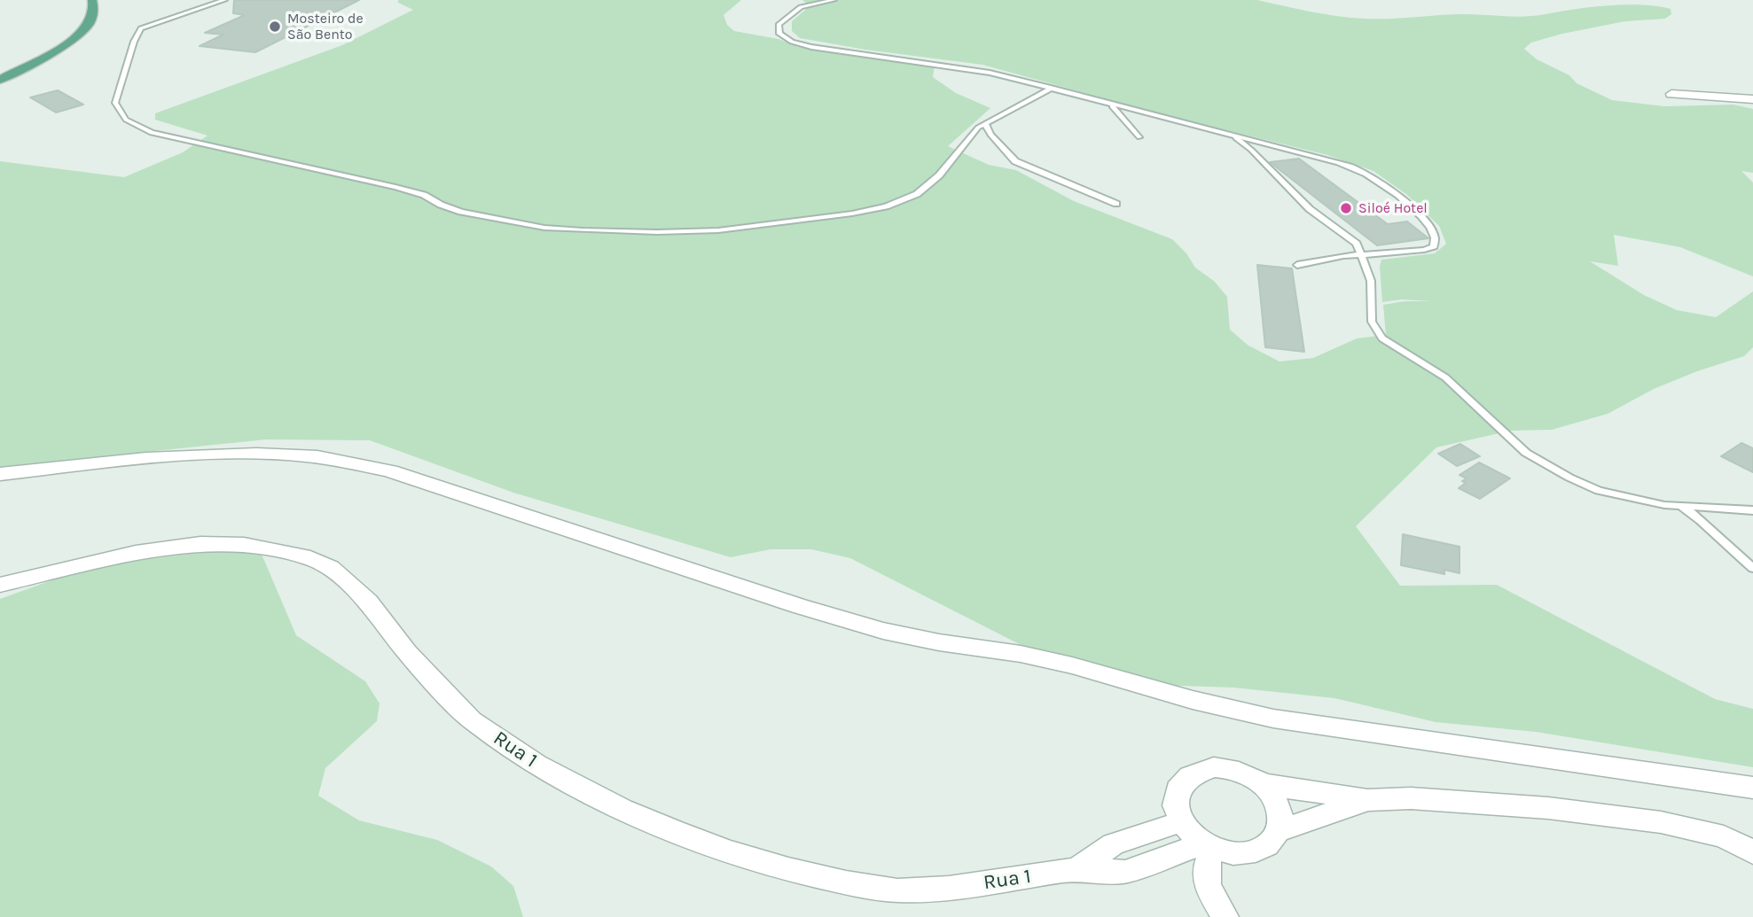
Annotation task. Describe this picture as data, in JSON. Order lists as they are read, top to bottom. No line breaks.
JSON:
{"streets":{"street":["Rua 1"]},"places":["Mosteiro de São Bento","Siloé Hotel"]}
